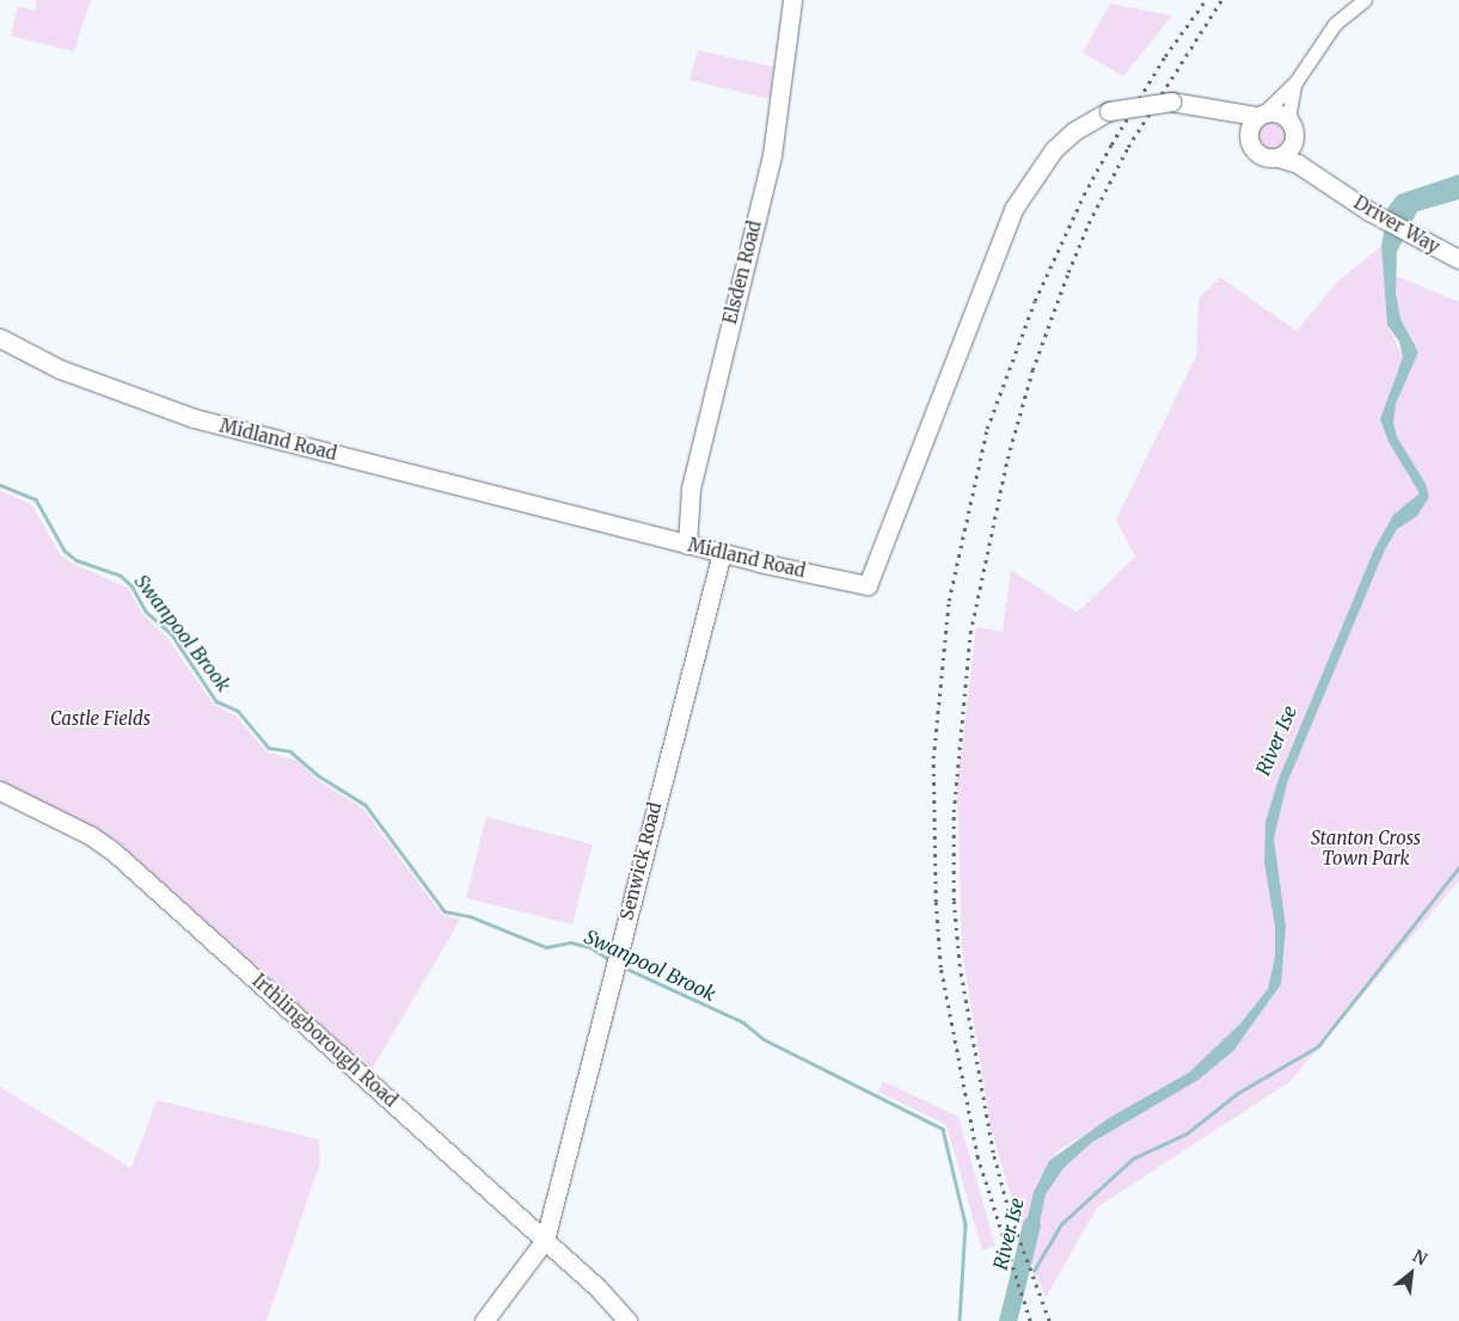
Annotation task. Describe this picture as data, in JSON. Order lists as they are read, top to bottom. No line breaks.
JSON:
{"streets":{"main road":["Driver Way","Elsden Road","Midland Road","Senwick Road","Irthlingborough Road"]},"crossings":[["Driver Way","Midland Road"],["Elsden Road","Midland Road"],["Midland Road","Senwick Road"],["Senwick Road","Irthlingborough Road"]],"water":["Swanpool Brook","River Ise"],"parks":["Castle Fields","Stanton Cross Town Park"],"north":"top right"}
